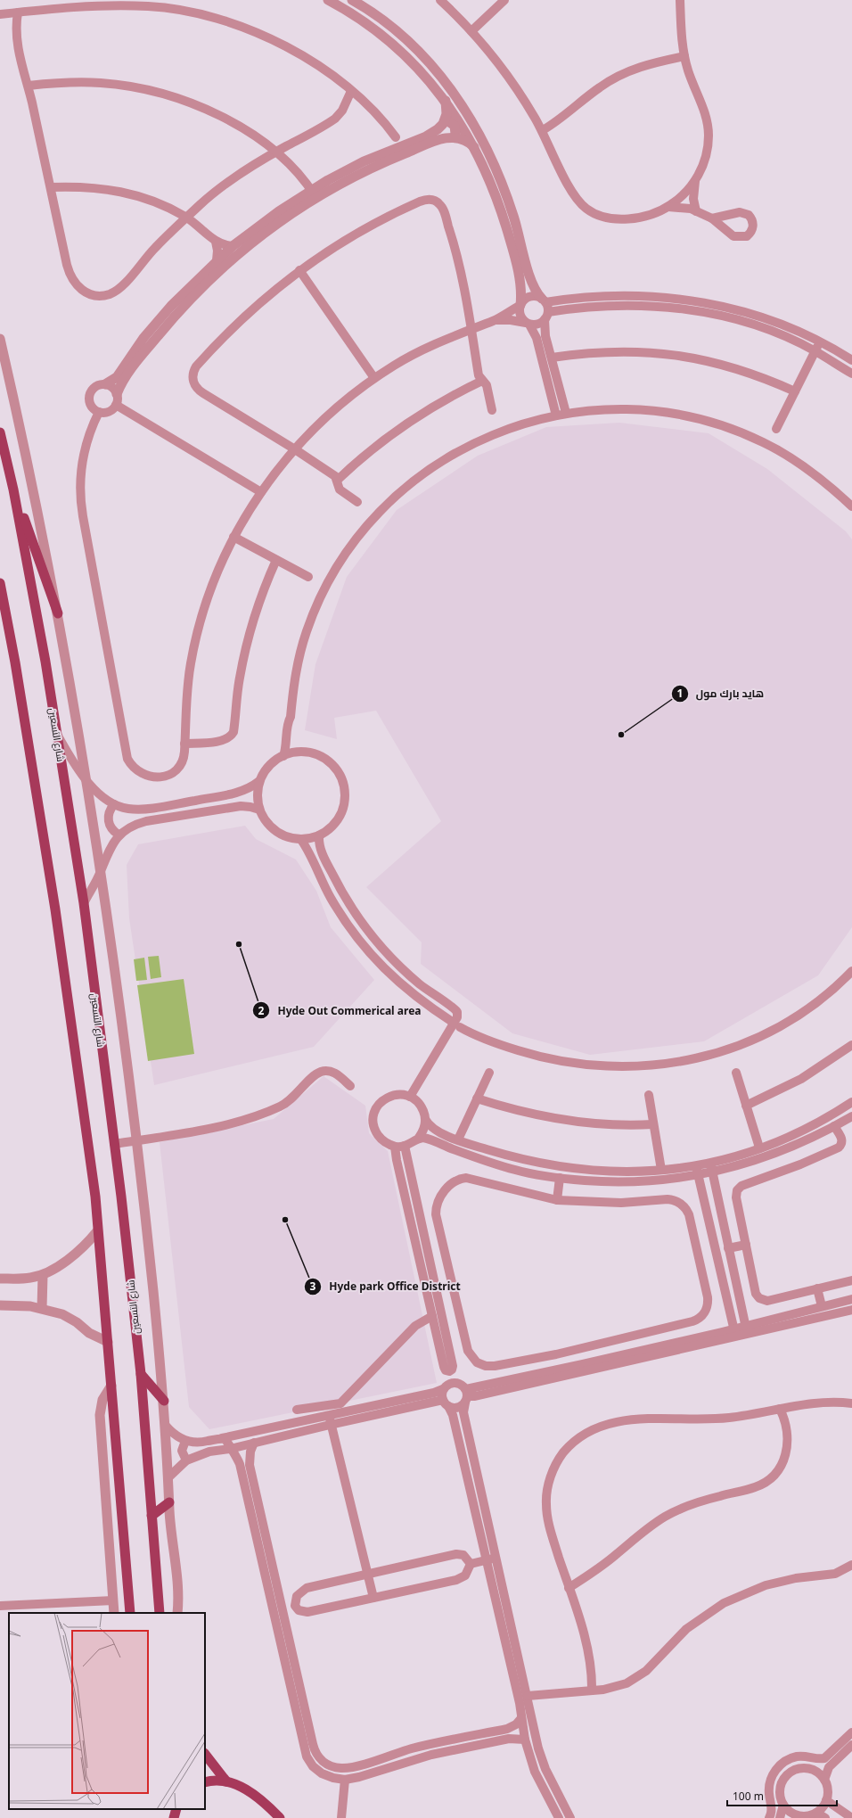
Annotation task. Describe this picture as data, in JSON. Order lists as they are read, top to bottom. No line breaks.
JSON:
{"streets":{"main road":["شارع التسعين"]},"places":["هايد بارك مول","Hyde Out Commerical area","Hyde park Office District"],"scale_bar":"100 m"}
